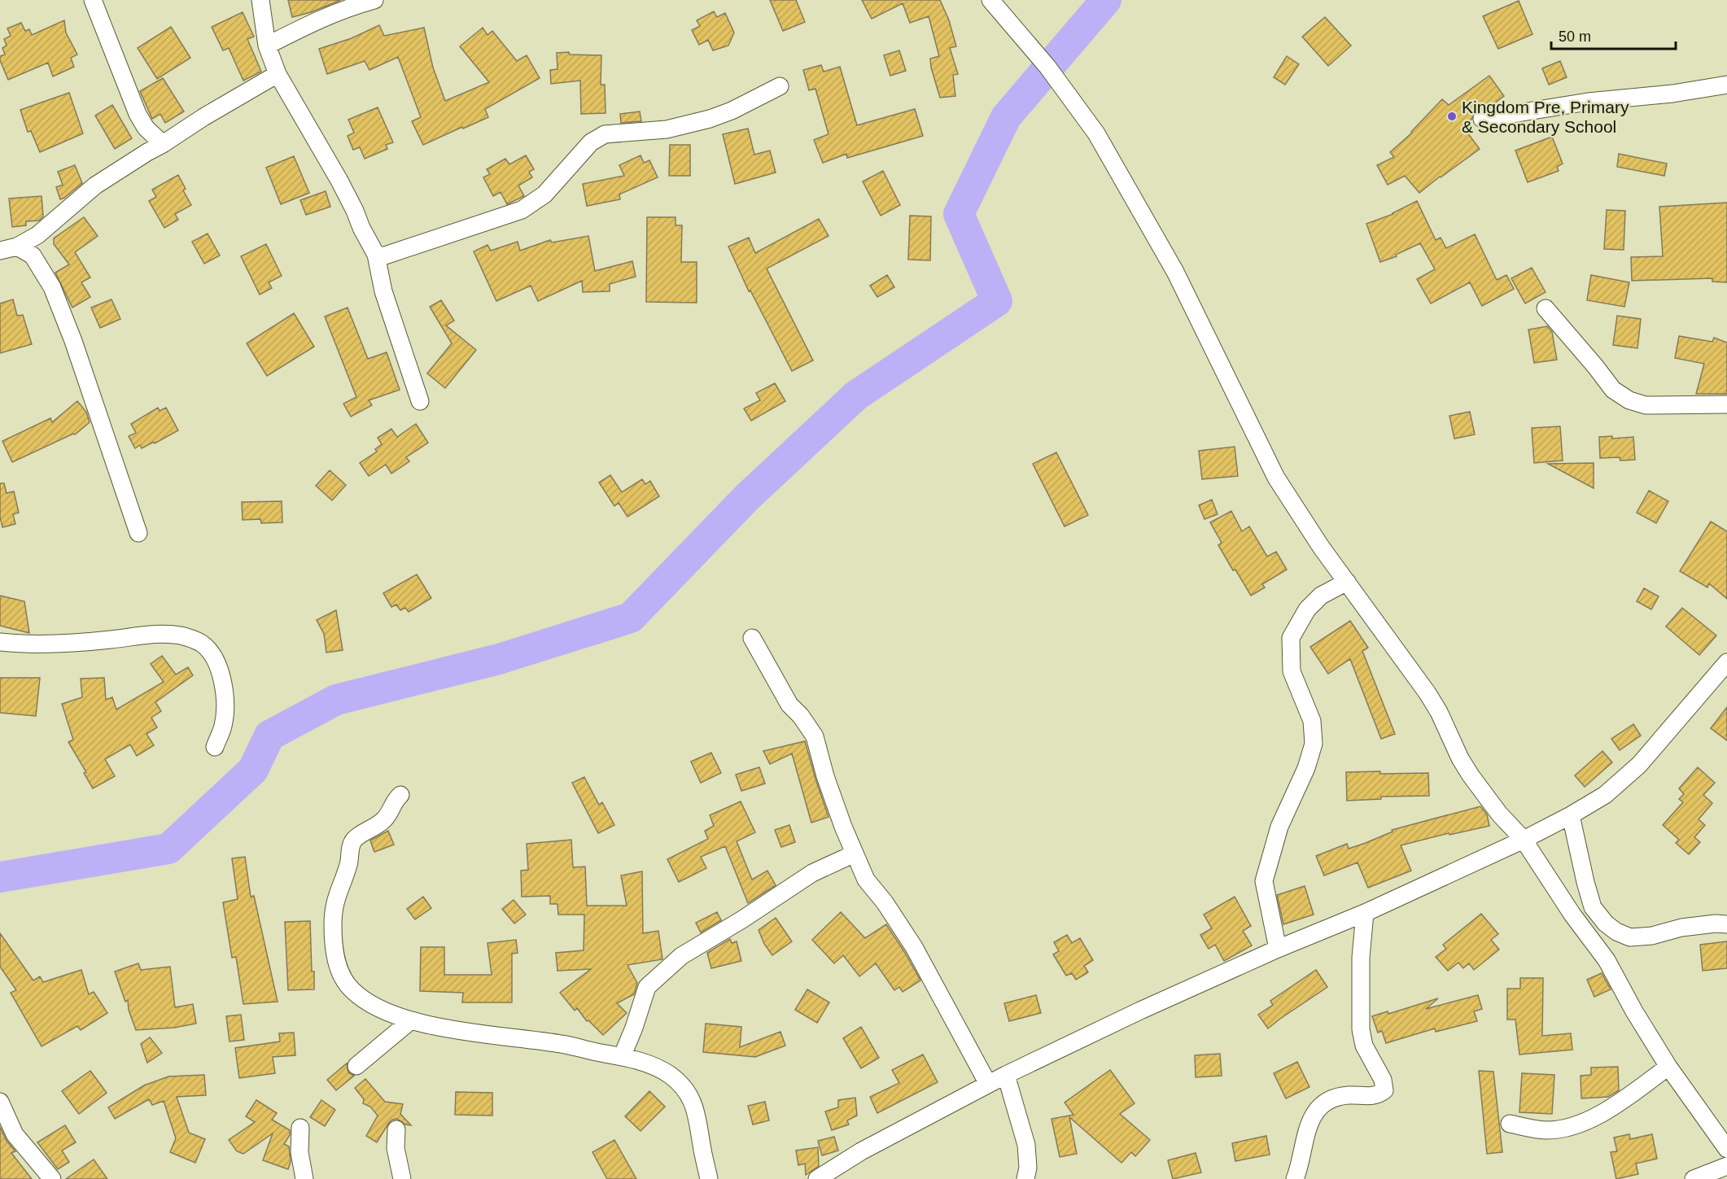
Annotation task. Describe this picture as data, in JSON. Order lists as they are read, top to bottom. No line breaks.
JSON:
{"places":["Kingdom Pre, Primary & Secondary School"],"scale_bar":"50 m"}
